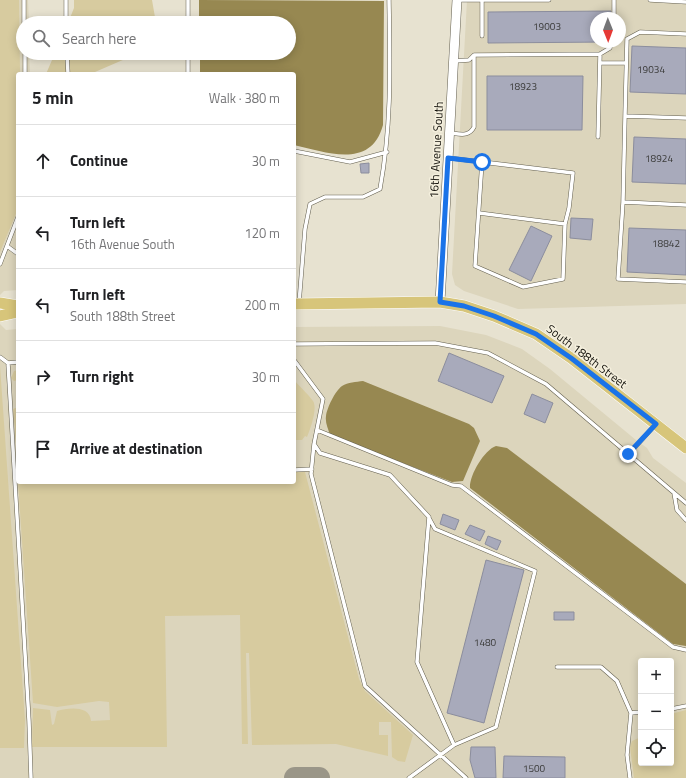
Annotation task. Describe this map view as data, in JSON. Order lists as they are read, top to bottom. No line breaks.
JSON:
{"streets":{"main road":["South 188th Street"],"street":["16th Avenue South"]},"crossings":[["16th Avenue South","South 188th Street"]],"house_numbers":["19003","19034","18923","18924","18842","1480","1500"],"north":"bottom","page":{"search":"Search here","heading":["5 min","Walk · 380 m"],"list":[["Continue","30 m"],["Turn left","16th Avenue South","120 m"],["Turn left","South 188th Street","200 m"],["Turn right","30 m"],"Arrive at destination"],"map_buttons":["+","−"]}}
